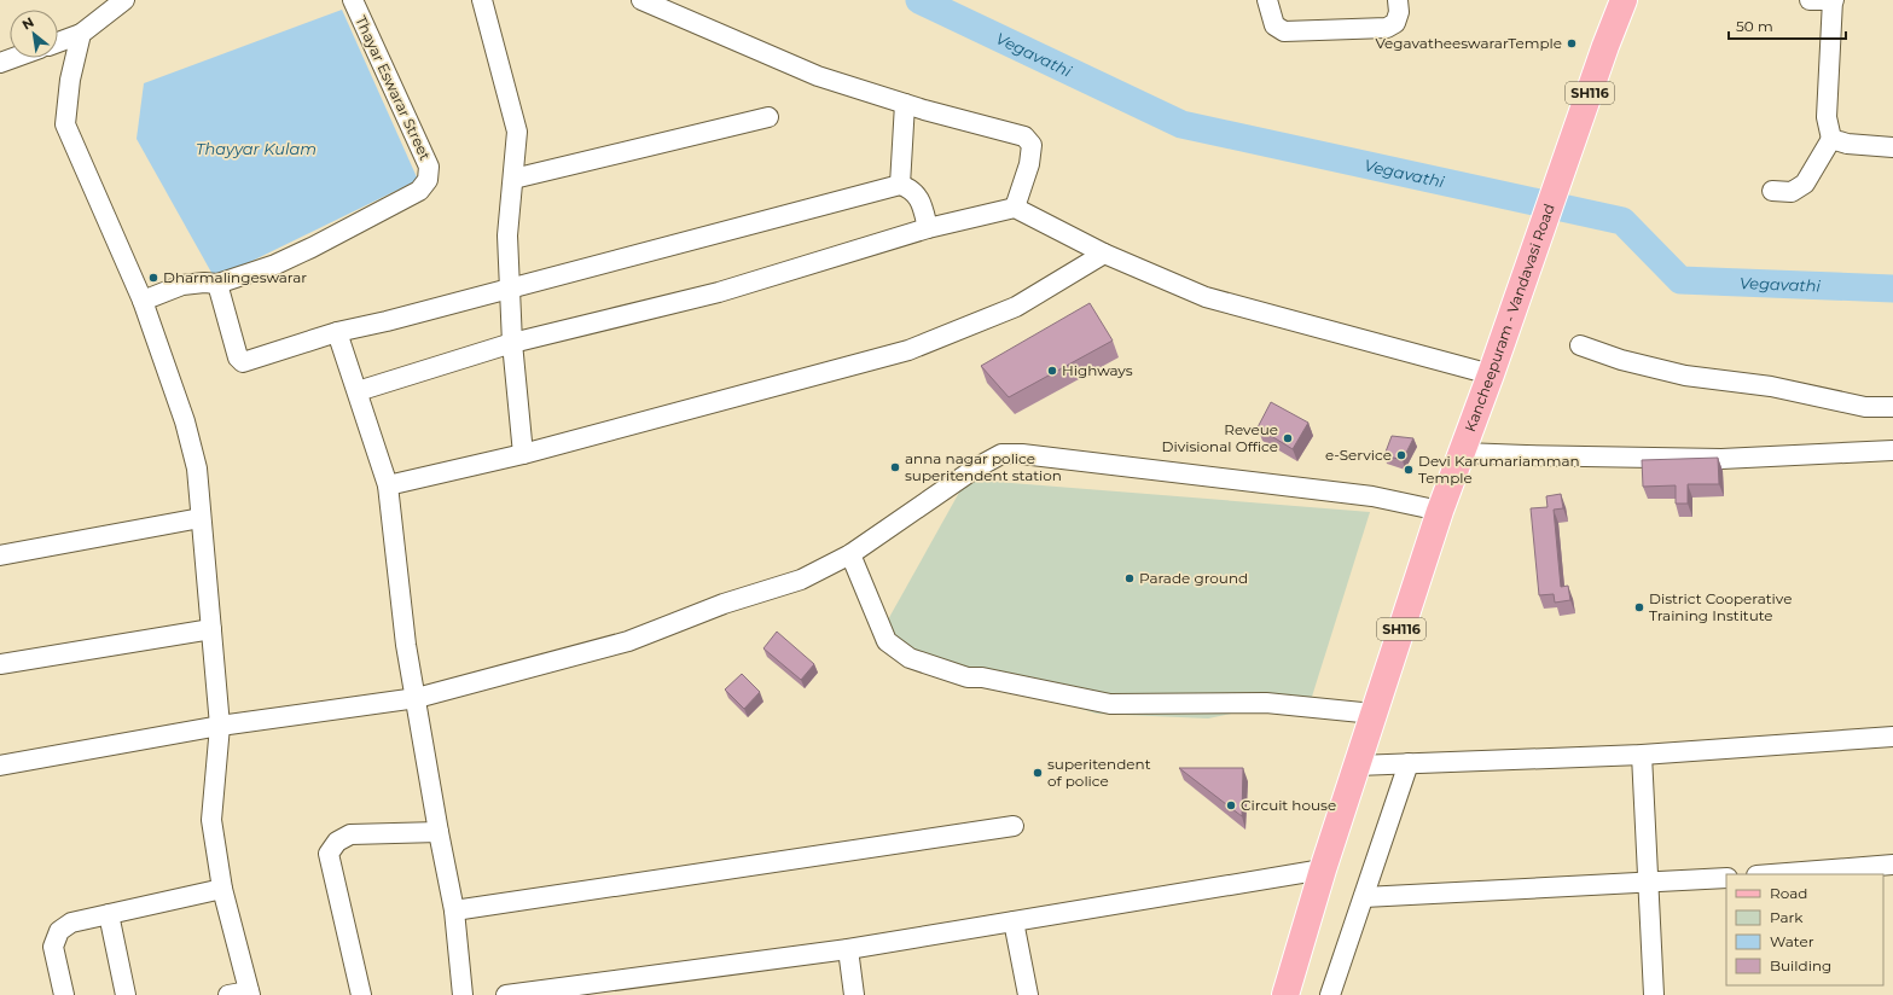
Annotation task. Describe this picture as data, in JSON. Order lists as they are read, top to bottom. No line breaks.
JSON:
{"streets":{"main road":["SH116","Kancheepuram - Vandavasi Road"],"street":["Thayar Eswarar Street"]},"water":["Vegavathi","Thayyar Kulam"],"places":["VegavatheeswararTemple","Dharmalingeswarar","Highways","Reveue Divisional Office","e-Service","anna nagar police superitendent station","Devi Karumariamman Temple","Parade ground","District Cooperative Training Institute","superitendent of police","Circuit house"],"legend":["Road","Park","Water","Building"],"scale_bar":"50 m","north":"top left"}
